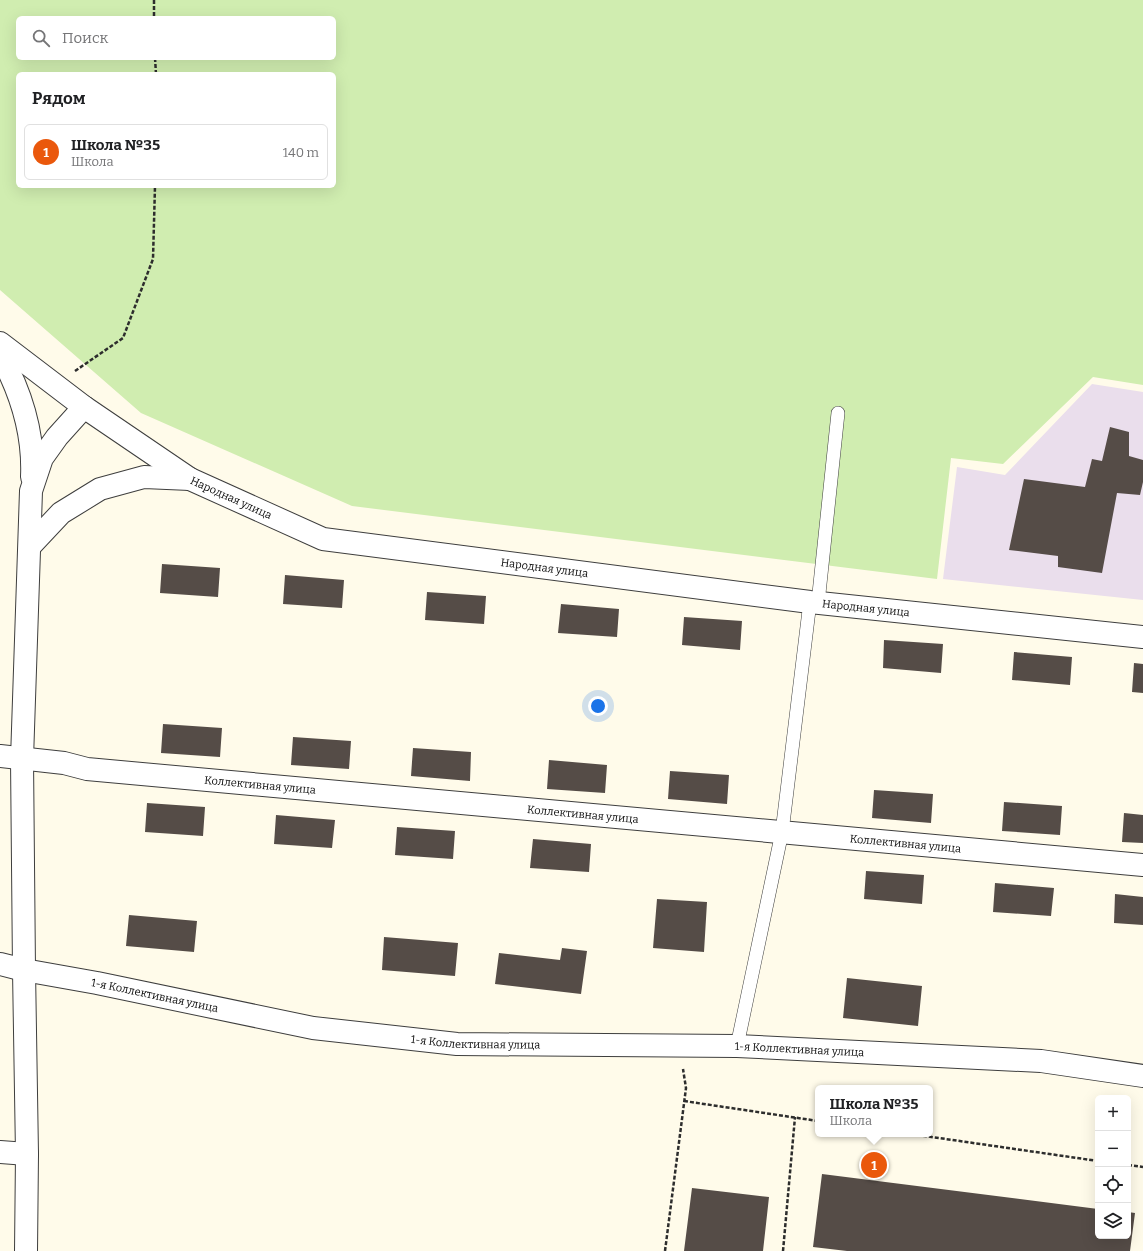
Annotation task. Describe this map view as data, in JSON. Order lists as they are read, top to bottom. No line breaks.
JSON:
{"streets":{"street":["Народная улица","Коллективная улица","1-я Коллективная улица"]},"page":{"search":"Поиск","heading":"Рядом","list":[{"mark":"1","name":"Школа №35","note":"Школа","value":"140 m"}],"popup":["Школа №35","Школа"],"map_buttons":["+","−"],"pins":"1"}}
